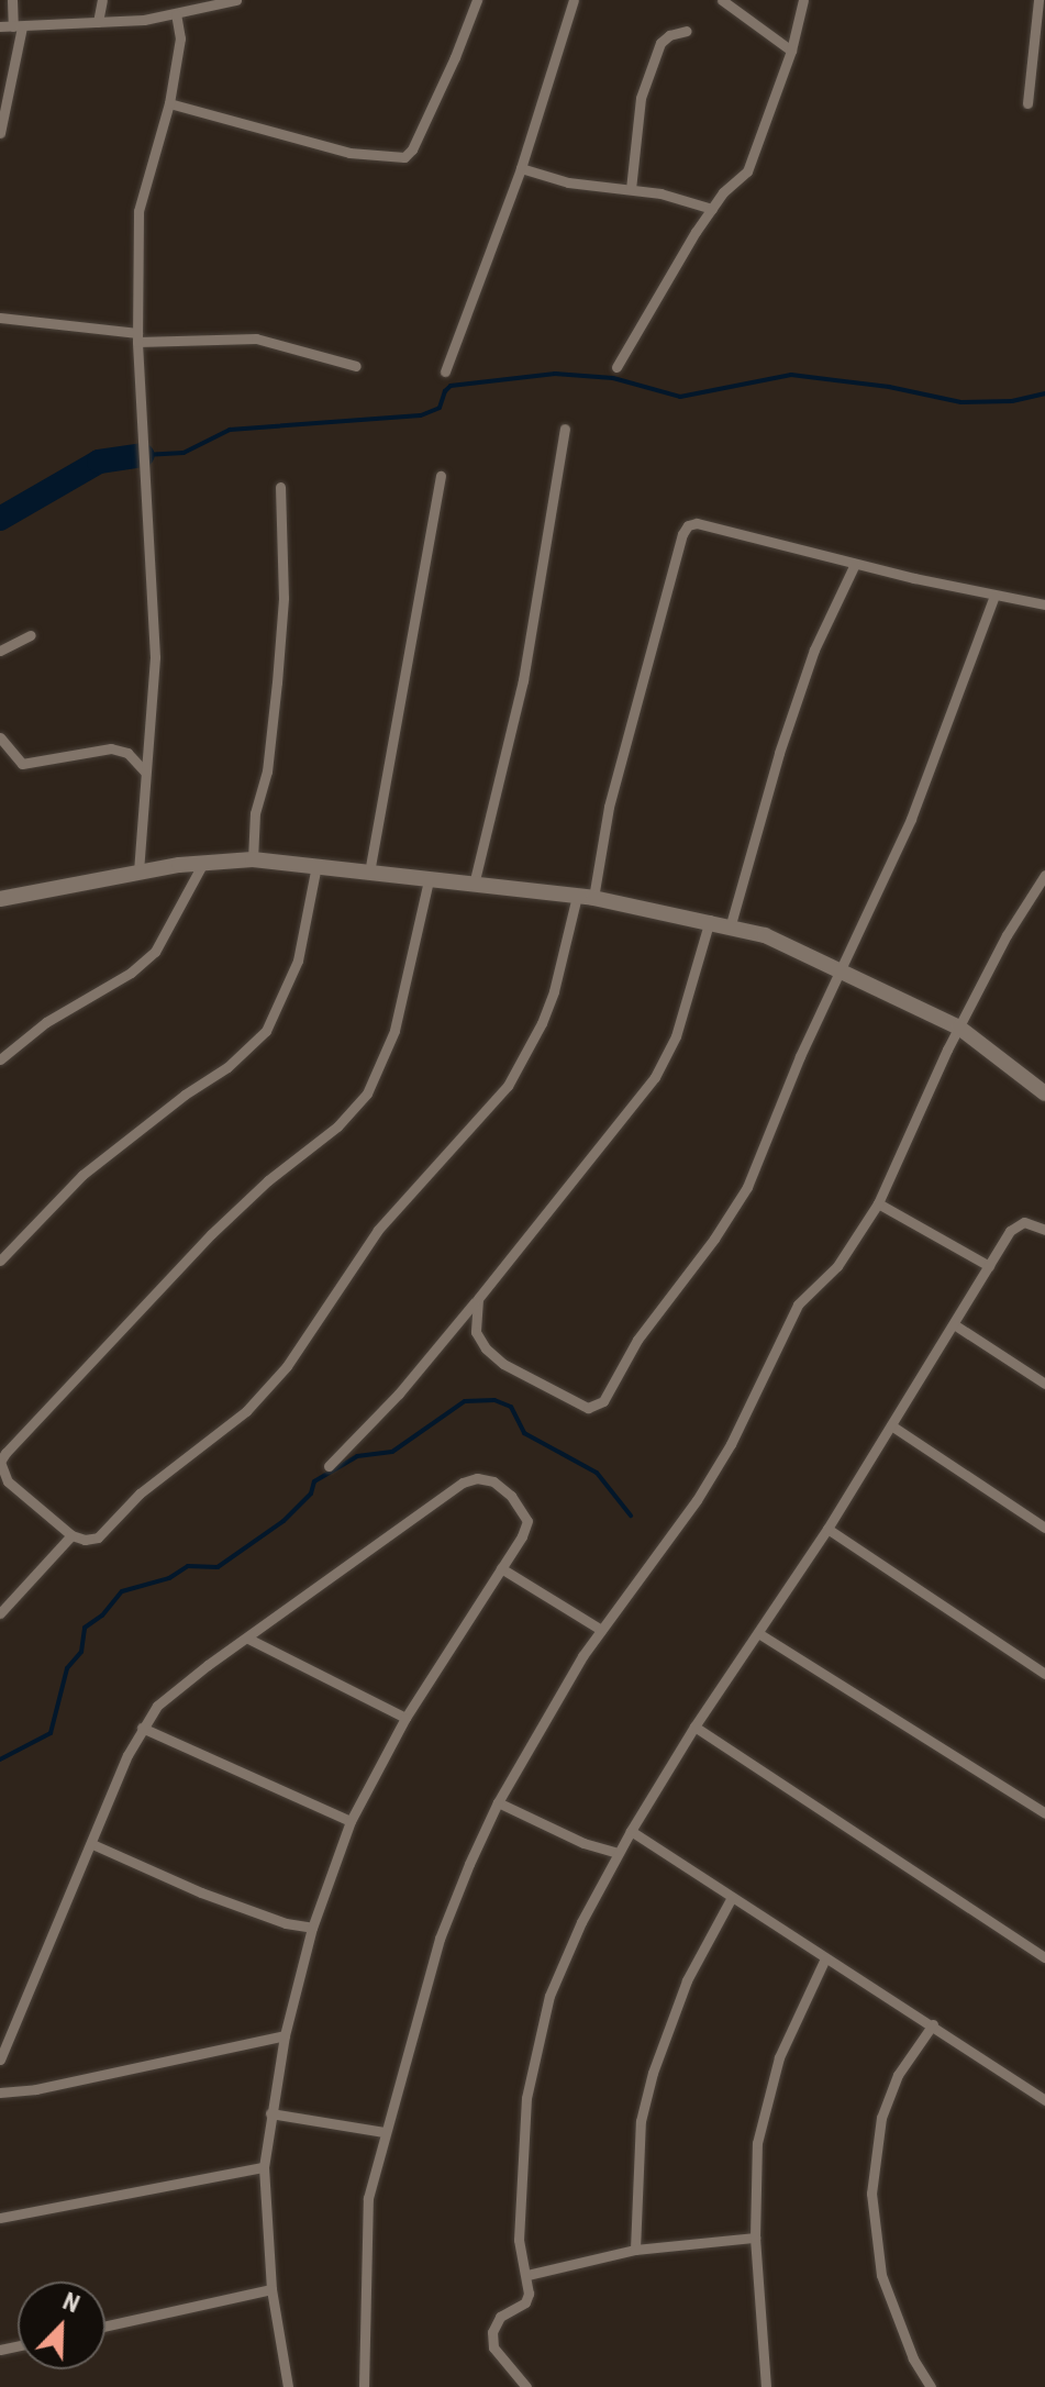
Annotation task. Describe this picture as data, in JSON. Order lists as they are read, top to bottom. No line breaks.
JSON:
{"north":"top right"}
